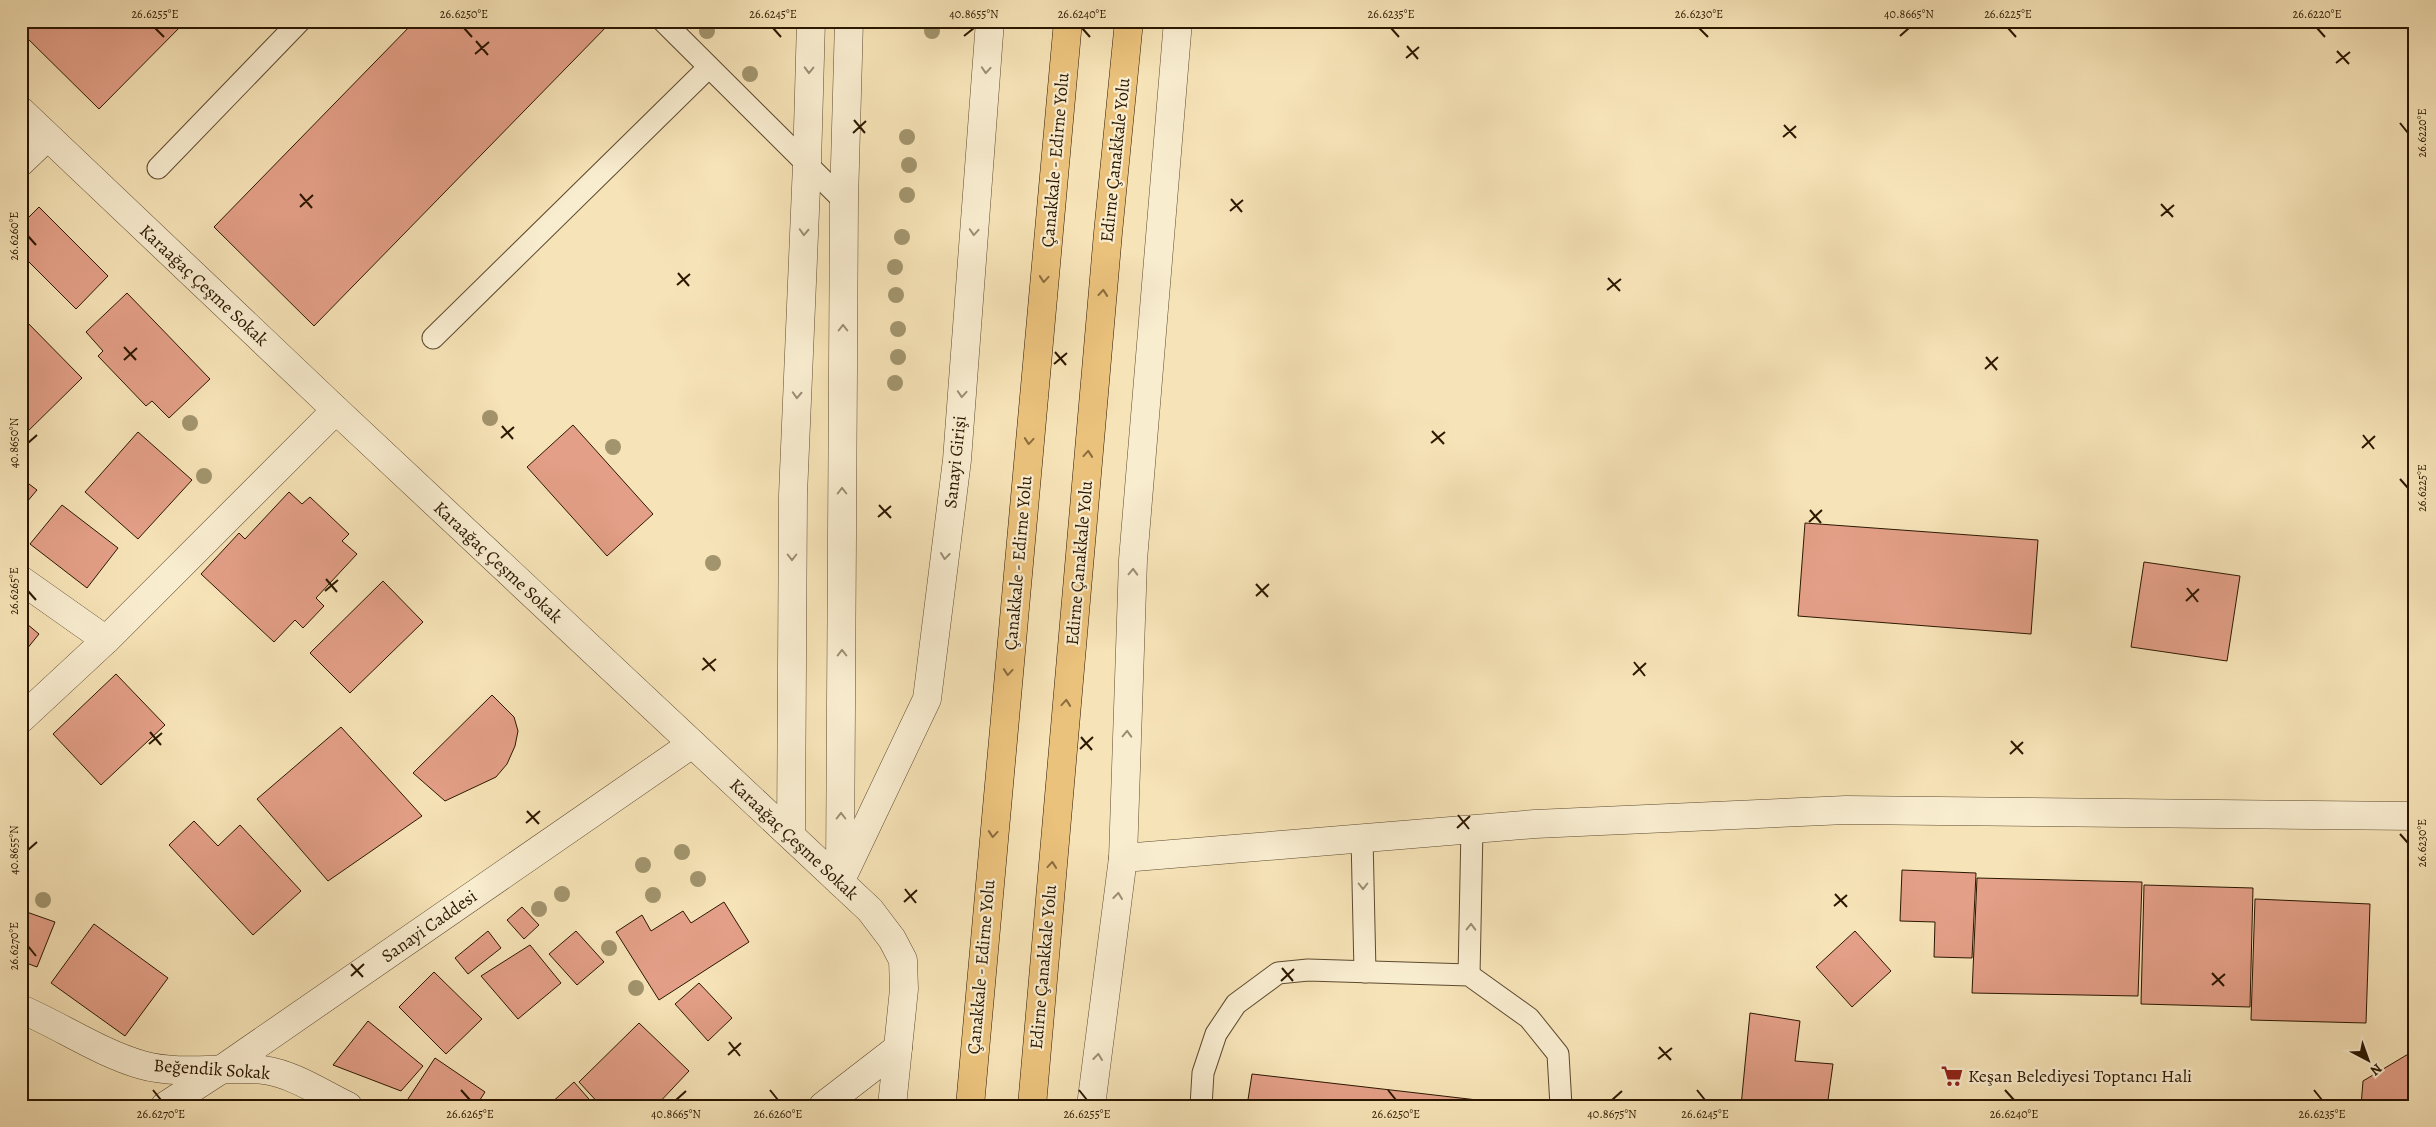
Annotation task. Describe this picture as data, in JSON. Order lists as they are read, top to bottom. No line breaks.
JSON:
{"streets":{"highway":["Çanakkale - Edirne Yolu","Edirne Çanakkale Yolu"],"street":["Karaağaç Çeşme Sokak","Sanayi Girişi","Sanayi Caddesi","Beğendik Sokak"]},"crossings":[["Karaağaç Çeşme Sokak","Sanayi Girişi"],["Karaağaç Çeşme Sokak","Sanayi Caddesi"],["Sanayi Caddesi","Beğendik Sokak"]],"one_way":["Çanakkale - Edirne Yolu","Edirne Çanakkale Yolu"],"places":{"supermarket":["Keşan Belediyesi Toptancı Hali"]},"north":"bottom right","coordinates":["26.6255°E","26.6250°E","26.6245°E","40.8655°N","26.6240°E","26.6235°E","26.6230°E","40.8665°N","26.6225°E","26.6220°E","26.6260°E","40.8650°N","26.6265°E","26.6270°E","40.8675°N"]}
